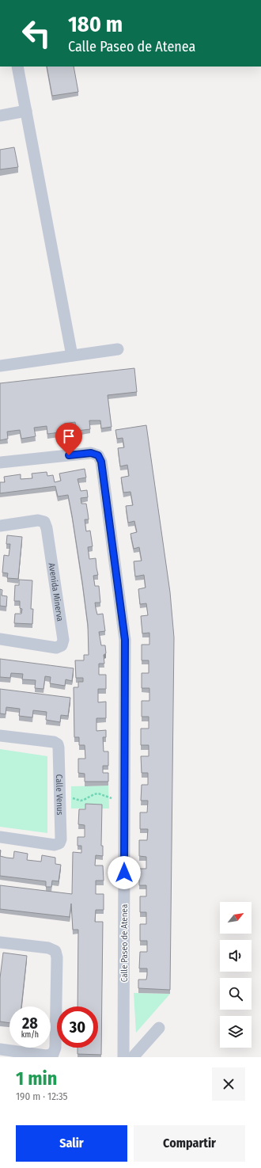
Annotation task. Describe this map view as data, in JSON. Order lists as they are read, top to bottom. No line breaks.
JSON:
{"streets":{"street":["Avenida Minerva","Calle Venus","Calle Paseo de Atenea"]},"north":"top right","page":{"turn":["180 m","Calle Paseo de Atenea"],"speed":"28 km/h","limit":"30","heading":["1 min","190 m · 12:35"],"buttons":["Salir","Compartir"]}}
